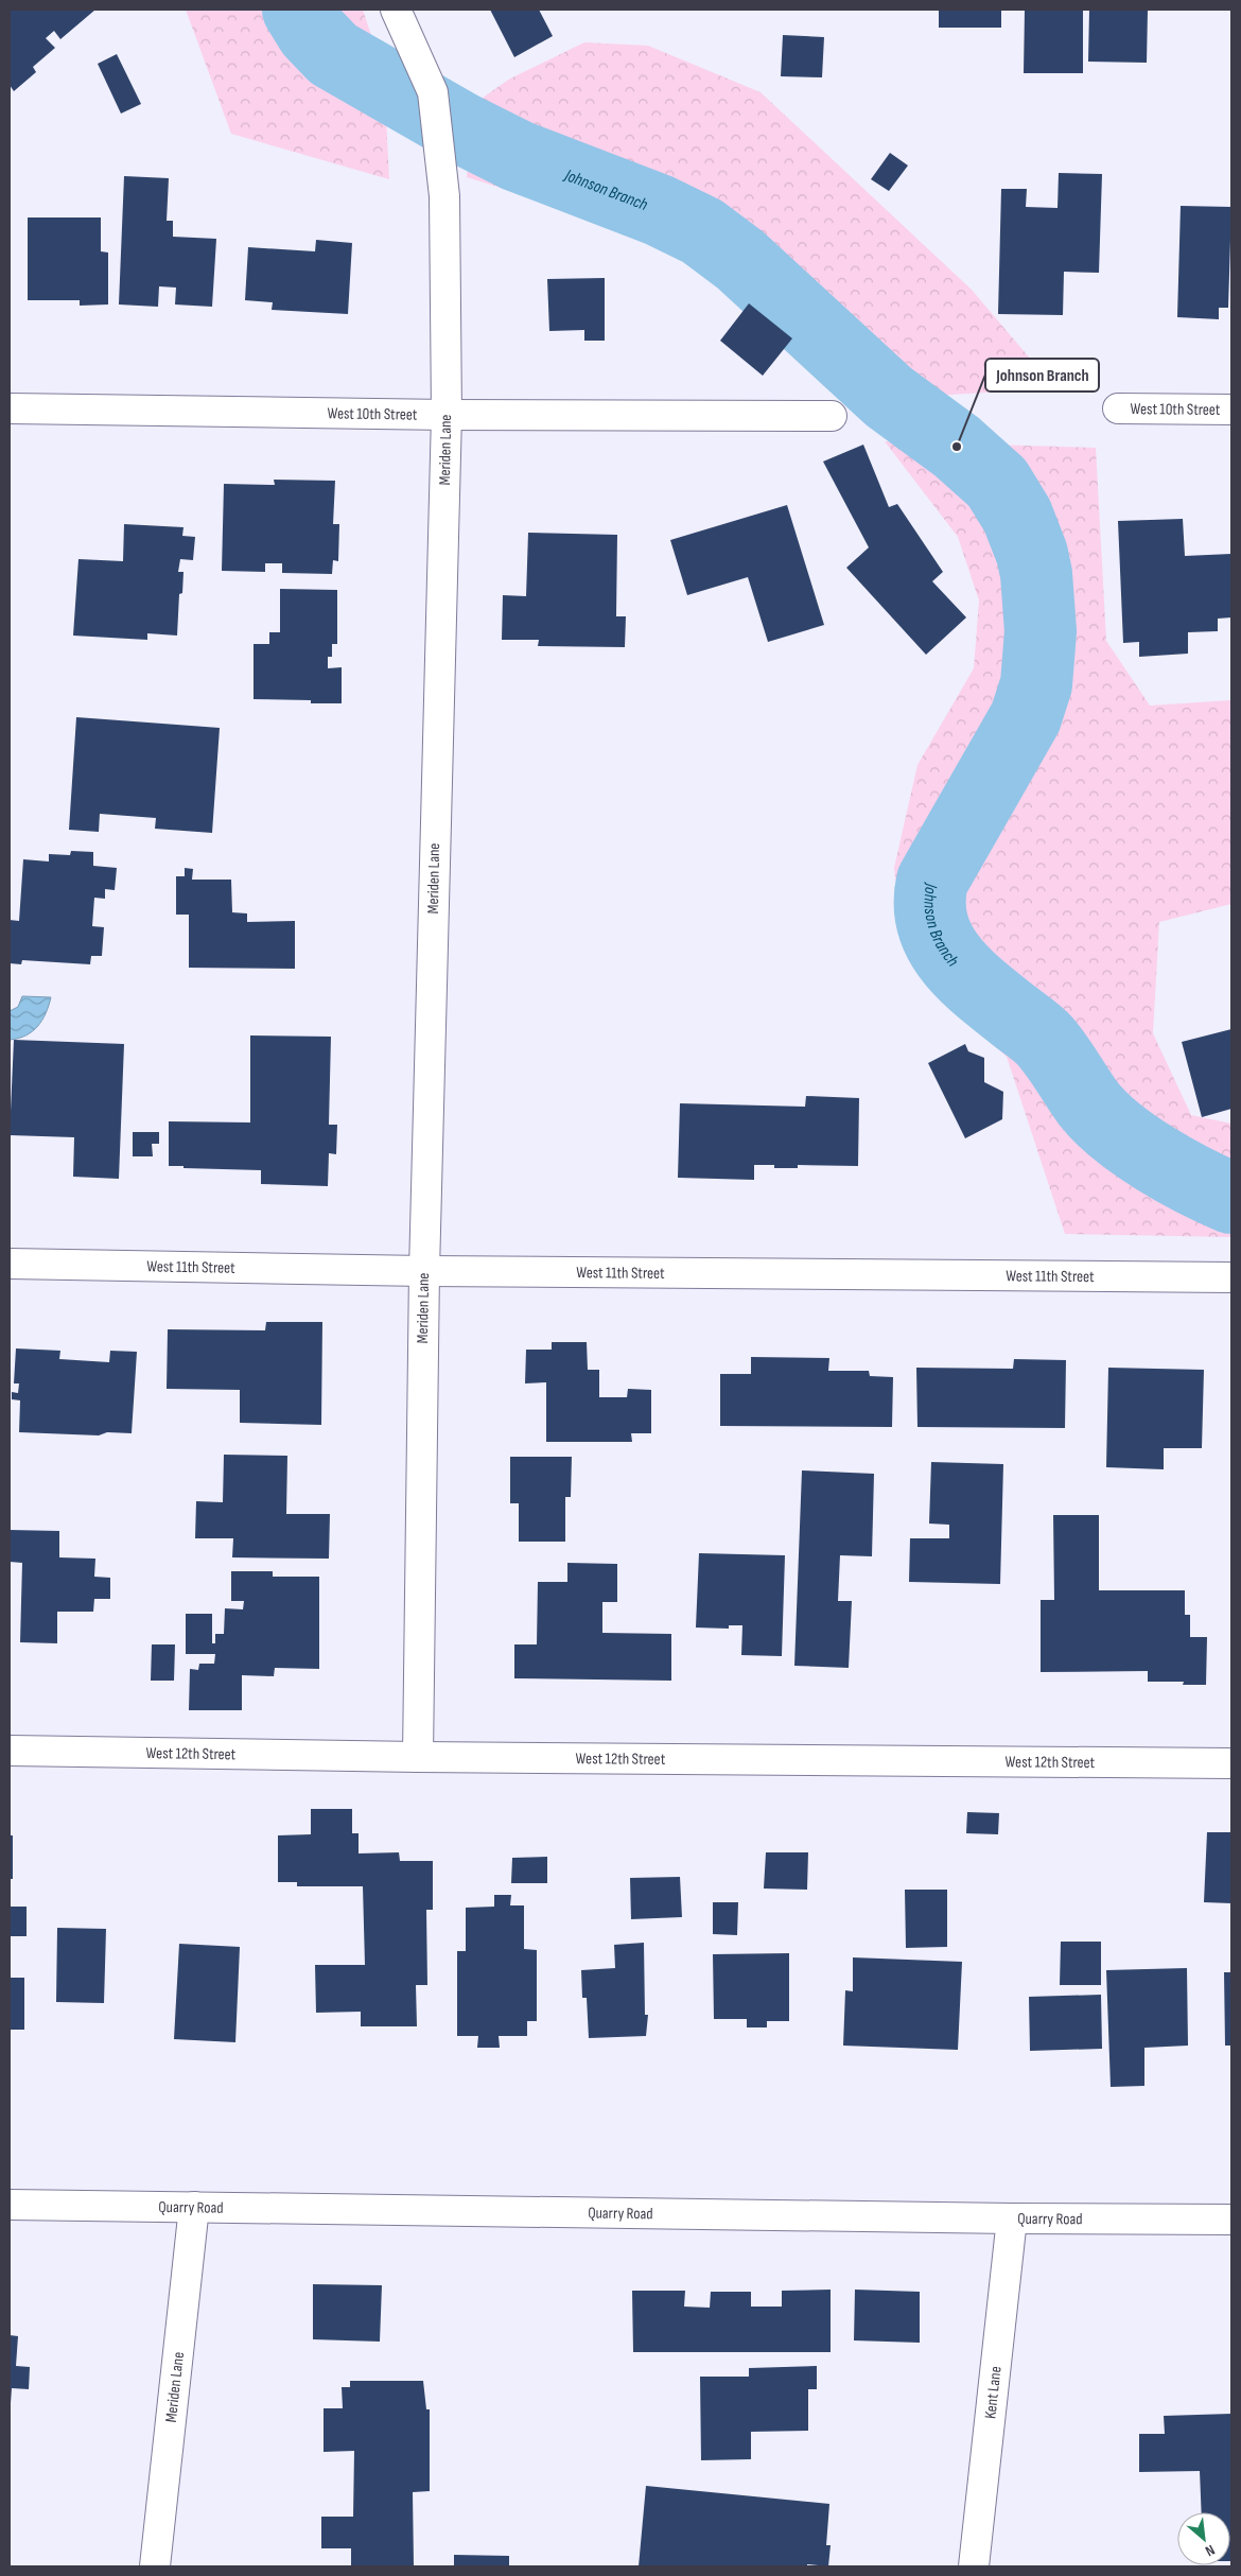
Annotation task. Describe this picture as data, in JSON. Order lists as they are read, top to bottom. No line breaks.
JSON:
{"streets":{"street":["West 10th Street","Meriden Lane","West 11th Street","West 12th Street","Quarry Road","Kent Lane"]},"crossings":[["West 10th Street","Meriden Lane"],["Meriden Lane","West 11th Street"],["Meriden Lane","West 12th Street"],["Meriden Lane","Quarry Road"],["Quarry Road","Kent Lane"]],"water":["Johnson Branch"],"places":["Johnson Branch"],"north":"bottom right"}
